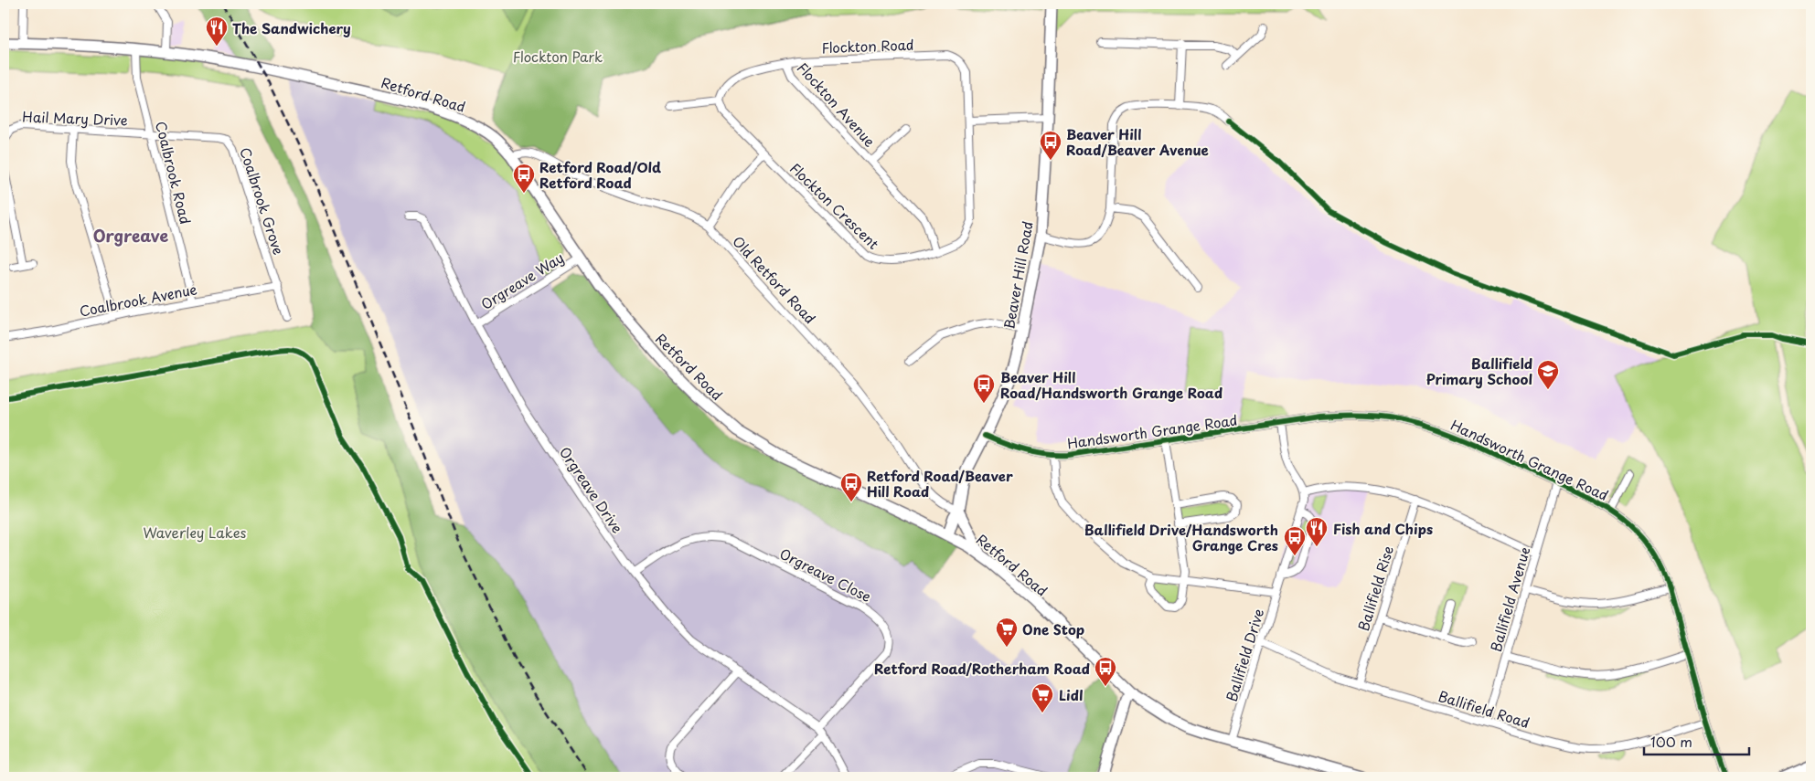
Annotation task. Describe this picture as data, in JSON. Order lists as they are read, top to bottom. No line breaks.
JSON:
{"streets":{"main road":["Retford Road","Beaver Hill Road"],"street":["Flockton Road","Flockton Avenue","Hail Mary Drive","Coalbrook Road","Coalbrook Grove","Flockton Crescent","Old Retford Road","Orgreave Way","Coalbrook Avenue","Handsworth Grange Road","Orgreave Drive","Orgreave Close","Ballifield Rise","Ballifield Avenue","Ballifield Drive","Ballifield Road"]},"crossings":[["Flockton Road","Flockton Avenue"],["Flockton Road","Flockton Crescent"],["Retford Road","Coalbrook Road"],["Retford Road","Beaver Hill Road"],["Retford Road","Old Retford Road"],["Retford Road","Orgreave Way"],["Retford Road","Ballifield Drive"],["Flockton Avenue","Flockton Crescent"],["Hail Mary Drive","Coalbrook Road"],["Hail Mary Drive","Coalbrook Grove"],["Coalbrook Road","Coalbrook Grove"],["Coalbrook Road","Coalbrook Avenue"],["Coalbrook Grove","Coalbrook Avenue"],["Beaver Hill Road","Old Retford Road"],["Beaver Hill Road","Handsworth Grange Road"],["Orgreave Way","Orgreave Drive"],["Handsworth Grange Road","Ballifield Avenue"],["Handsworth Grange Road","Ballifield Road"],["Orgreave Drive","Orgreave Close"],["Ballifield Rise","Ballifield Road"],["Ballifield Avenue","Ballifield Road"],["Ballifield Drive","Ballifield Road"]],"districts":["Orgreave"],"parks":["Flockton Park","Waverley Lakes"],"places":{"restaurant":["The Sandwichery","Fish and Chips"],"bus stop":["Beaver Hill Road/Beaver Avenue","Retford Road/Old Retford Road","Beaver Hill Road/Handsworth Grange Road","Retford Road/Beaver Hill Road","Ballifield Drive/Handsworth Grange Cres","Retford Road/Rotherham Road"],"school or university":["Ballifield Primary School"],"supermarket":["One Stop","Lidl"]},"scale_bar":"100 m"}
